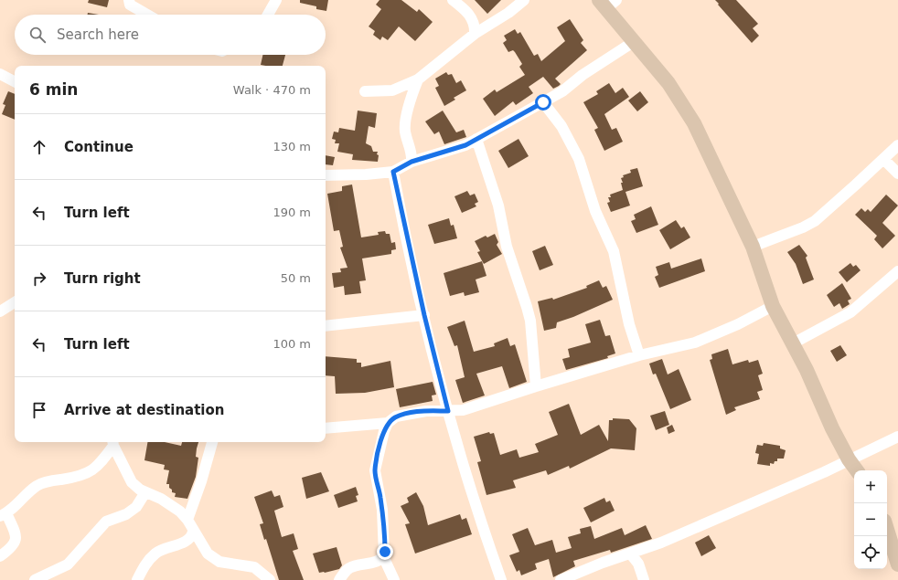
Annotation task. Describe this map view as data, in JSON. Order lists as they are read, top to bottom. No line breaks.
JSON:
{"page":{"search":"Search here","heading":["6 min","Walk · 470 m"],"list":[["Continue","130 m"],["Turn left","190 m"],["Turn right","50 m"],["Turn left","100 m"],"Arrive at destination"],"map_buttons":["+","−"]}}
